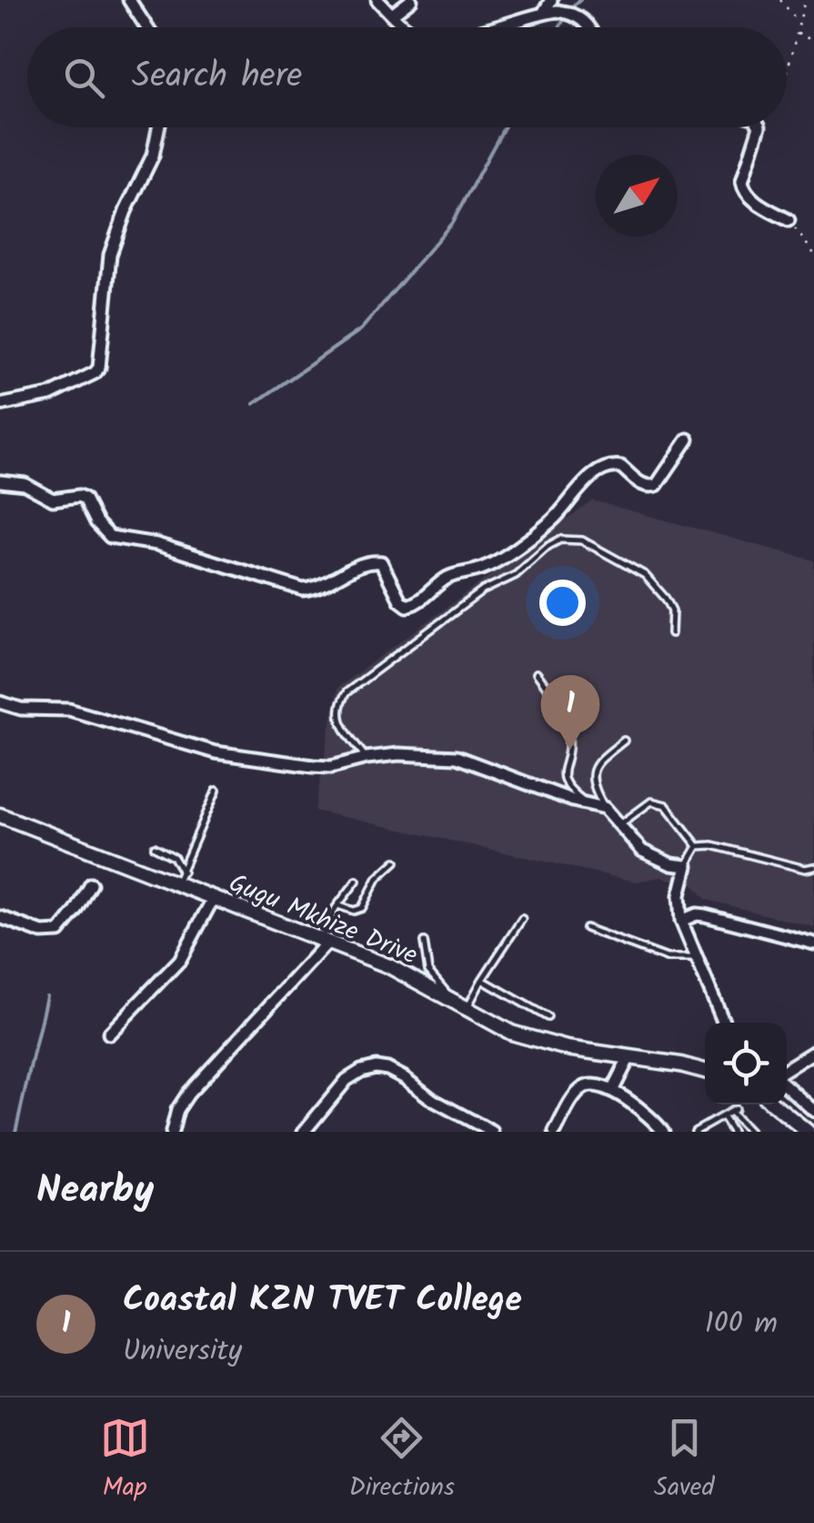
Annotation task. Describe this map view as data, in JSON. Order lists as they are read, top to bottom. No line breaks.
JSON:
{"streets":{"street":["Gugu Mkhize Drive"]},"north":"top right","page":{"search":"Search here","pins":"1","heading":"Nearby","list":[{"mark":"1","name":"Coastal KZN TVET College","note":"University","value":"100 m"}],"nav":["Map","Directions","Saved"]}}
